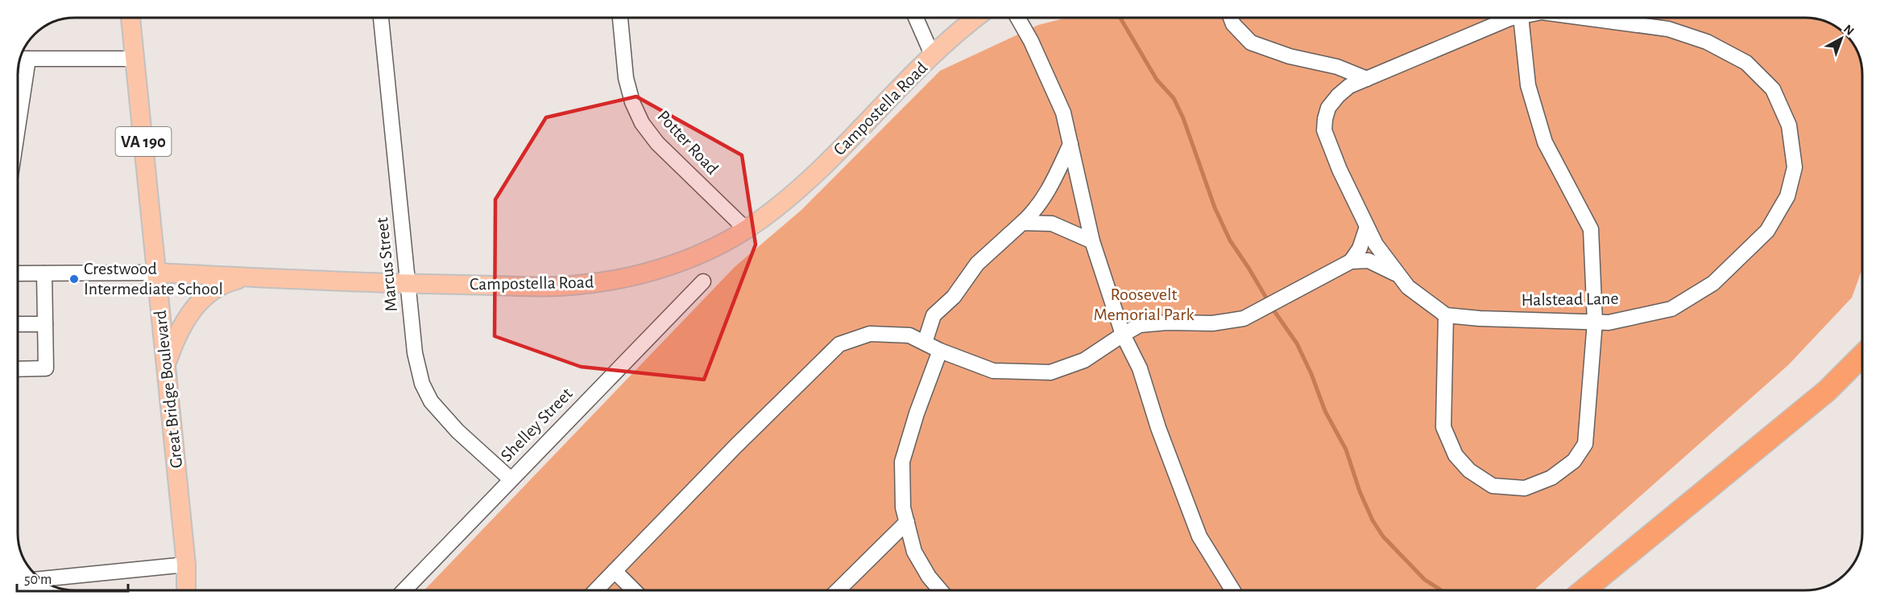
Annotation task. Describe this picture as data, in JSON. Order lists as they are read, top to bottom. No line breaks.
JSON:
{"streets":{"main road":["Campostella Road","VA 190","Great Bridge Boulevard"],"street":["Potter Road","Marcus Street","Halstead Lane","Shelley Street"]},"crossings":[["Campostella Road","Potter Road"],["Campostella Road","Marcus Street"],["Campostella Road","Great Bridge Boulevard"],["Marcus Street","Shelley Street"]],"parks":["Roosevelt Memorial Park"],"places":["Crestwood Intermediate School"],"scale_bar":"50 m","north":"top right"}
